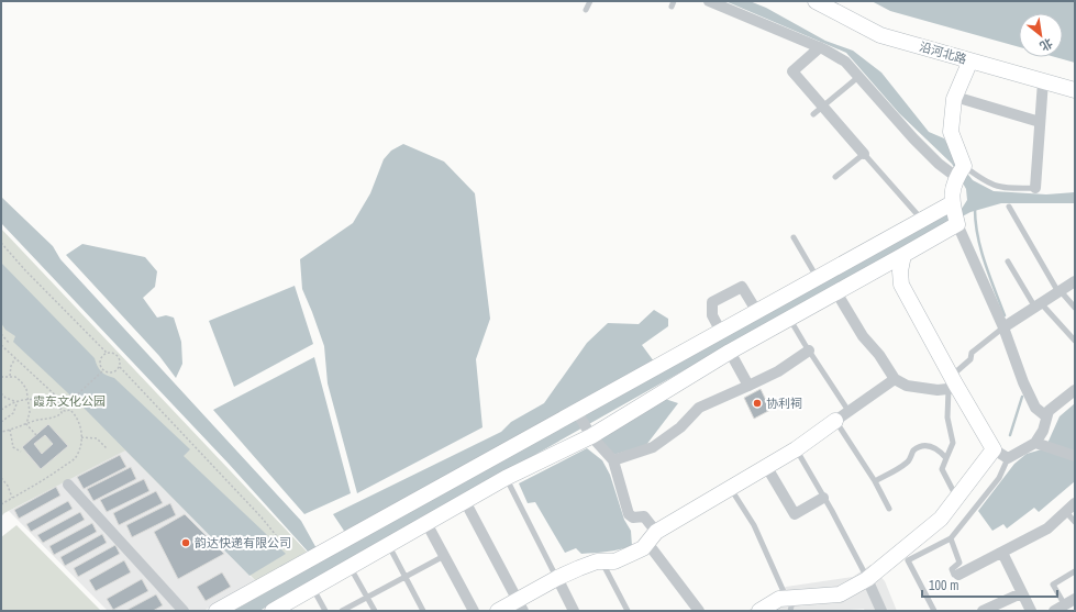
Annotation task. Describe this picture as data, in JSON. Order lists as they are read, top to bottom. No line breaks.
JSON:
{"streets":{"street":["沿河北路"]},"parks":["霞东文化公园"],"places":["协利祠","韵达快递有限公司"],"scale_bar":"100 m","north":"bottom right"}
